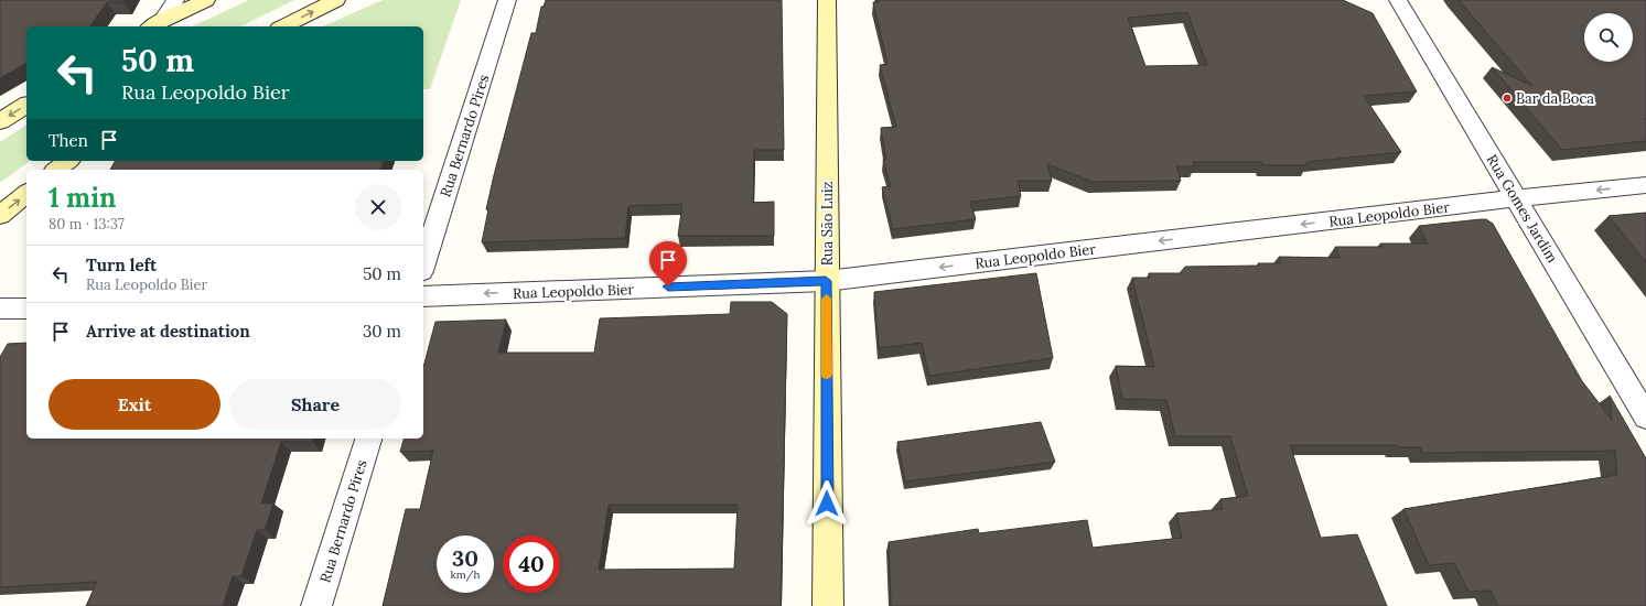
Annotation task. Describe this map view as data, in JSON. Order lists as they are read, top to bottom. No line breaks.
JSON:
{"streets":{"street":["Rua Bernardo Pires","Rua Gomes Jardim","Rua Leopoldo Bier","Rua São Luiz"]},"crossings":[["Rua Gomes Jardim","Rua Leopoldo Bier"],["Rua Leopoldo Bier","Rua São Luiz"]],"one_way":["Rua Leopoldo Bier"],"places":["Bar da Boca"],"page":{"turn":["50 m","Rua Leopoldo Bier"],"then":"Then","heading":["1 min","80 m · 13:37"],"list":[{"name":"Turn left","note":"Rua Leopoldo Bier","value":"50 m"},{"name":"Arrive at destination","value":"30 m"}],"buttons":["Exit","Share"],"speed":"30 km/h","limit":"40"}}
